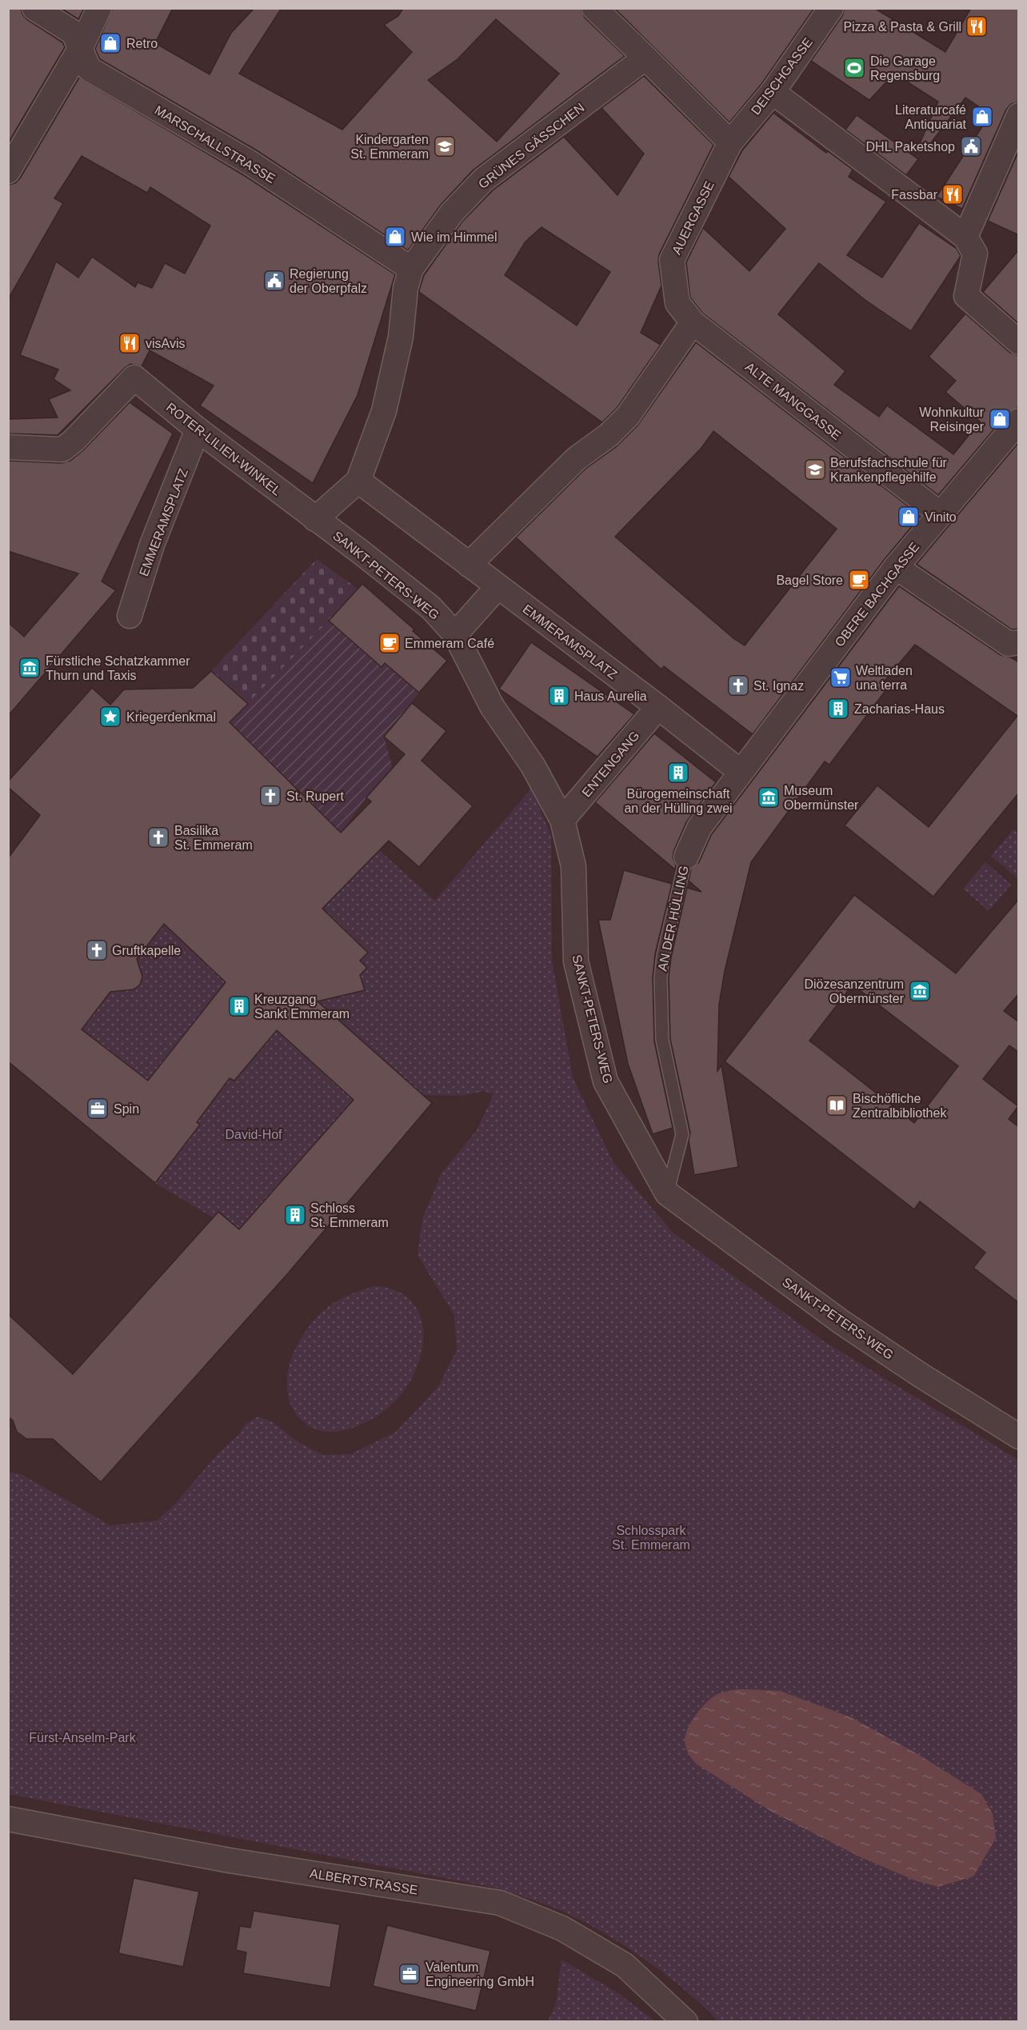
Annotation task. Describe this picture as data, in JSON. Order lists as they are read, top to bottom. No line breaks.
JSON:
{"streets":{"street":["DEISCHGASSE","MARSCHALLSTRASSE","GRÜNES GÄSSCHEN","AUERGASSE","ALTE MANGGASSE","ROTER-LILIEN-WINKEL","EMMERAMSPLATZ","SANKT-PETERS-WEG","OBERE BACHGASSE","ENTENGANG","AN DER HÜLLING","ALBERTSTRASSE"]},"crossings":[["DEISCHGASSE","AUERGASSE"],["MARSCHALLSTRASSE","GRÜNES GÄSSCHEN"],["AUERGASSE","ALTE MANGGASSE"],["ALTE MANGGASSE","OBERE BACHGASSE"],["ROTER-LILIEN-WINKEL","EMMERAMSPLATZ"],["ROTER-LILIEN-WINKEL","SANKT-PETERS-WEG"],["EMMERAMSPLATZ","OBERE BACHGASSE"],["EMMERAMSPLATZ","ENTENGANG"],["EMMERAMSPLATZ","AN DER HÜLLING"],["SANKT-PETERS-WEG","ENTENGANG"],["SANKT-PETERS-WEG","AN DER HÜLLING"],["OBERE BACHGASSE","AN DER HÜLLING"]],"parks":["David-Hof","Schlosspark St. Emmeram","Fürst-Anselm-Park"],"places":{"restaurant":["Pizza & Pasta & Grill","Fassbar","visAvis"],"shop":["Retro","Literaturcafé Antiquariat","Wie im Himmel","Wohnkultur Reisinger","Vinito"],"sports":["Die Garage Regensburg"],"school or university":["Kindergarten St. Emmeram","Berufsfachschule für Krankenpflegehilfe"],"public building":["DHL Paketshop","Regierung der Oberpfalz"],"cafe":["Bagel Store","Emmeram Café"],"museum":["Fürstliche Schatzkammer Thurn und Taxis","Museum Obermünster","Diözesanzentrum Obermünster"],"supermarket":["Weltladen una terra"],"church":["St. Ignaz","St. Rupert","Basilika St. Emmeram","Gruftkapelle"],"building":["Haus Aurelia","Zacharias-Haus","Bürogemeinschaft an der Hülling zwei","Kreuzgang Sankt Emmeram","Schloss St. Emmeram"],"place":["Kriegerdenkmal"],"library":["Bischöfliche Zentralbibliothek"],"office":["Spin","Valentum Engineering GmbH"]}}
